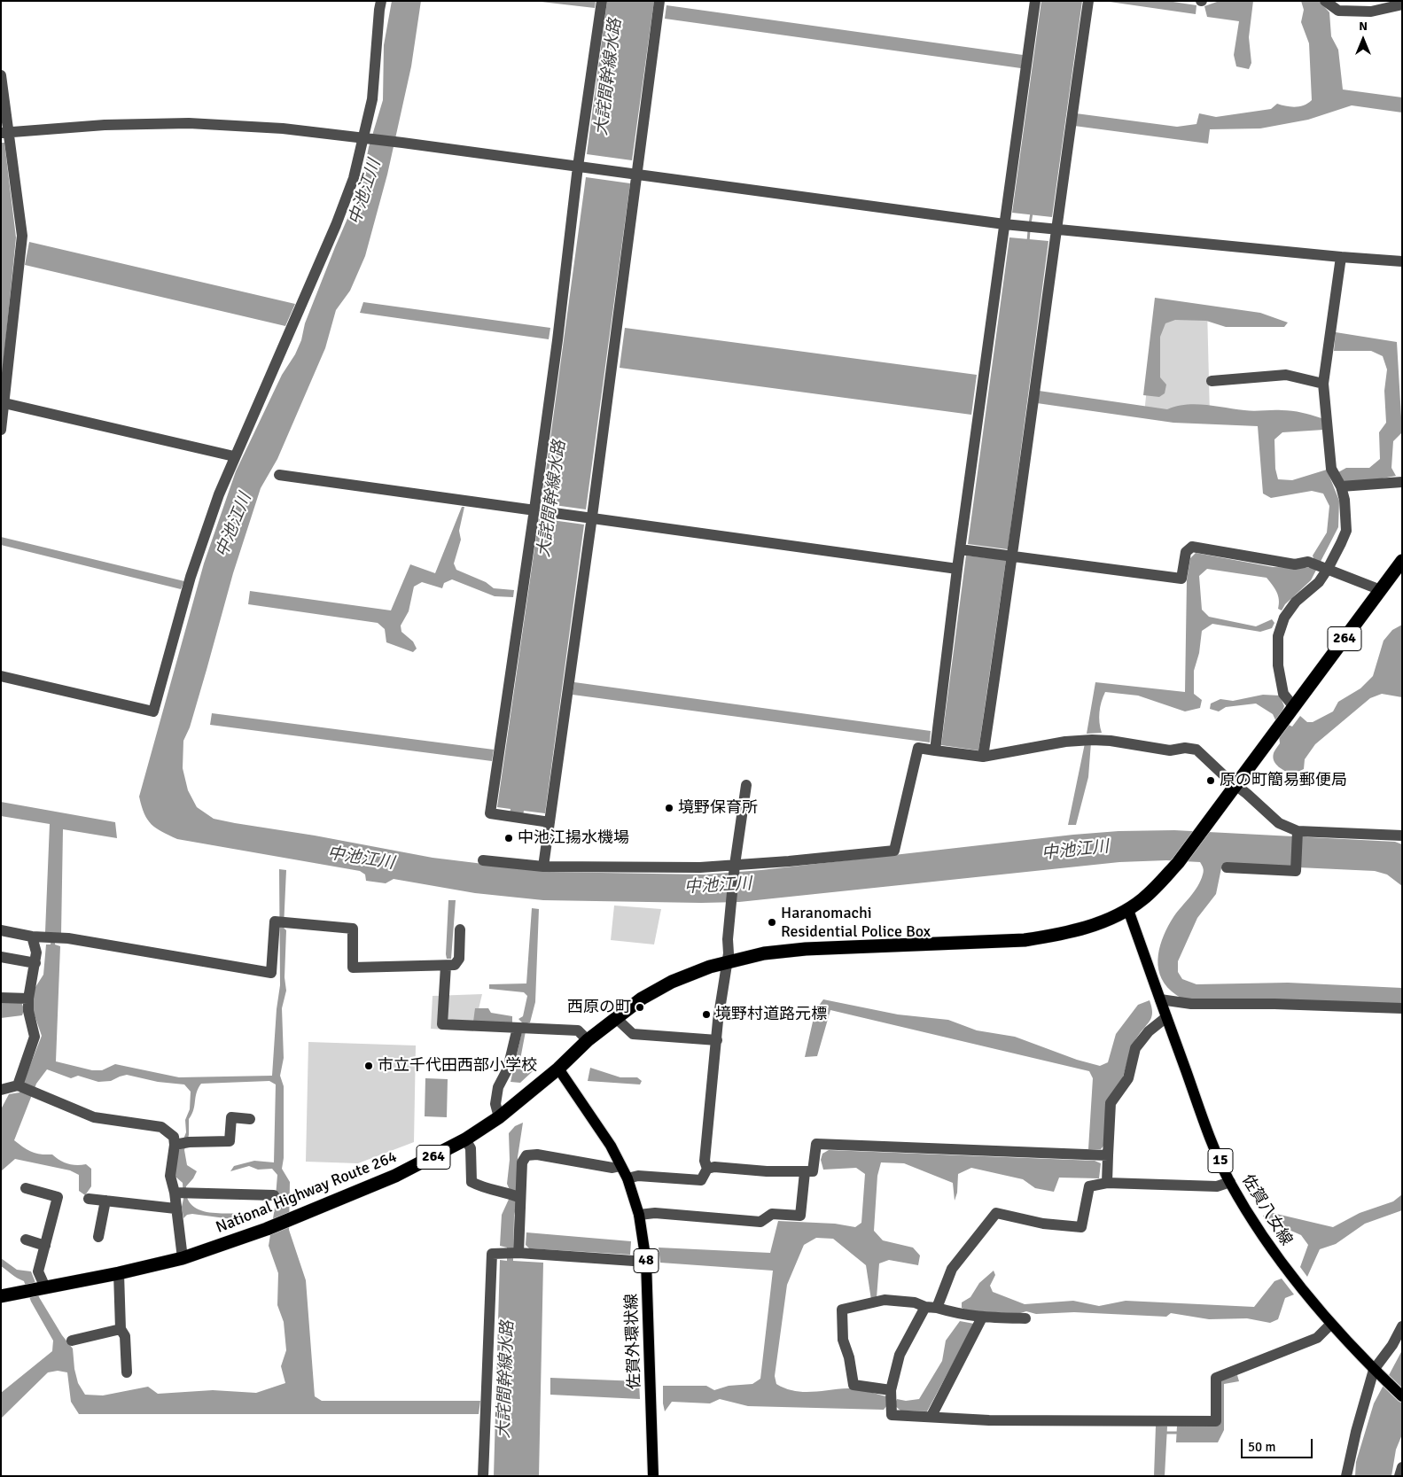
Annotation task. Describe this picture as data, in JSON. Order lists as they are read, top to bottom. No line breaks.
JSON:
{"streets":{"highway":["264","National Highway Route 264"],"main road":["15","佐賀八女線","48","佐賀外環状線"]},"crossings":[["264","National Highway Route 264"],["15","佐賀八女線"],["National Highway Route 264","佐賀八女線"],["National Highway Route 264","佐賀外環状線"]],"water":["大詫間幹線水路","中池江川"],"places":["原の町簡易郵便局","境野保育所","中池江揚水機場","Haranomachi Residential Police Box","西原の町","境野村道路元標","市立千代田西部小学校"],"scale_bar":"50 m","north":"top"}
